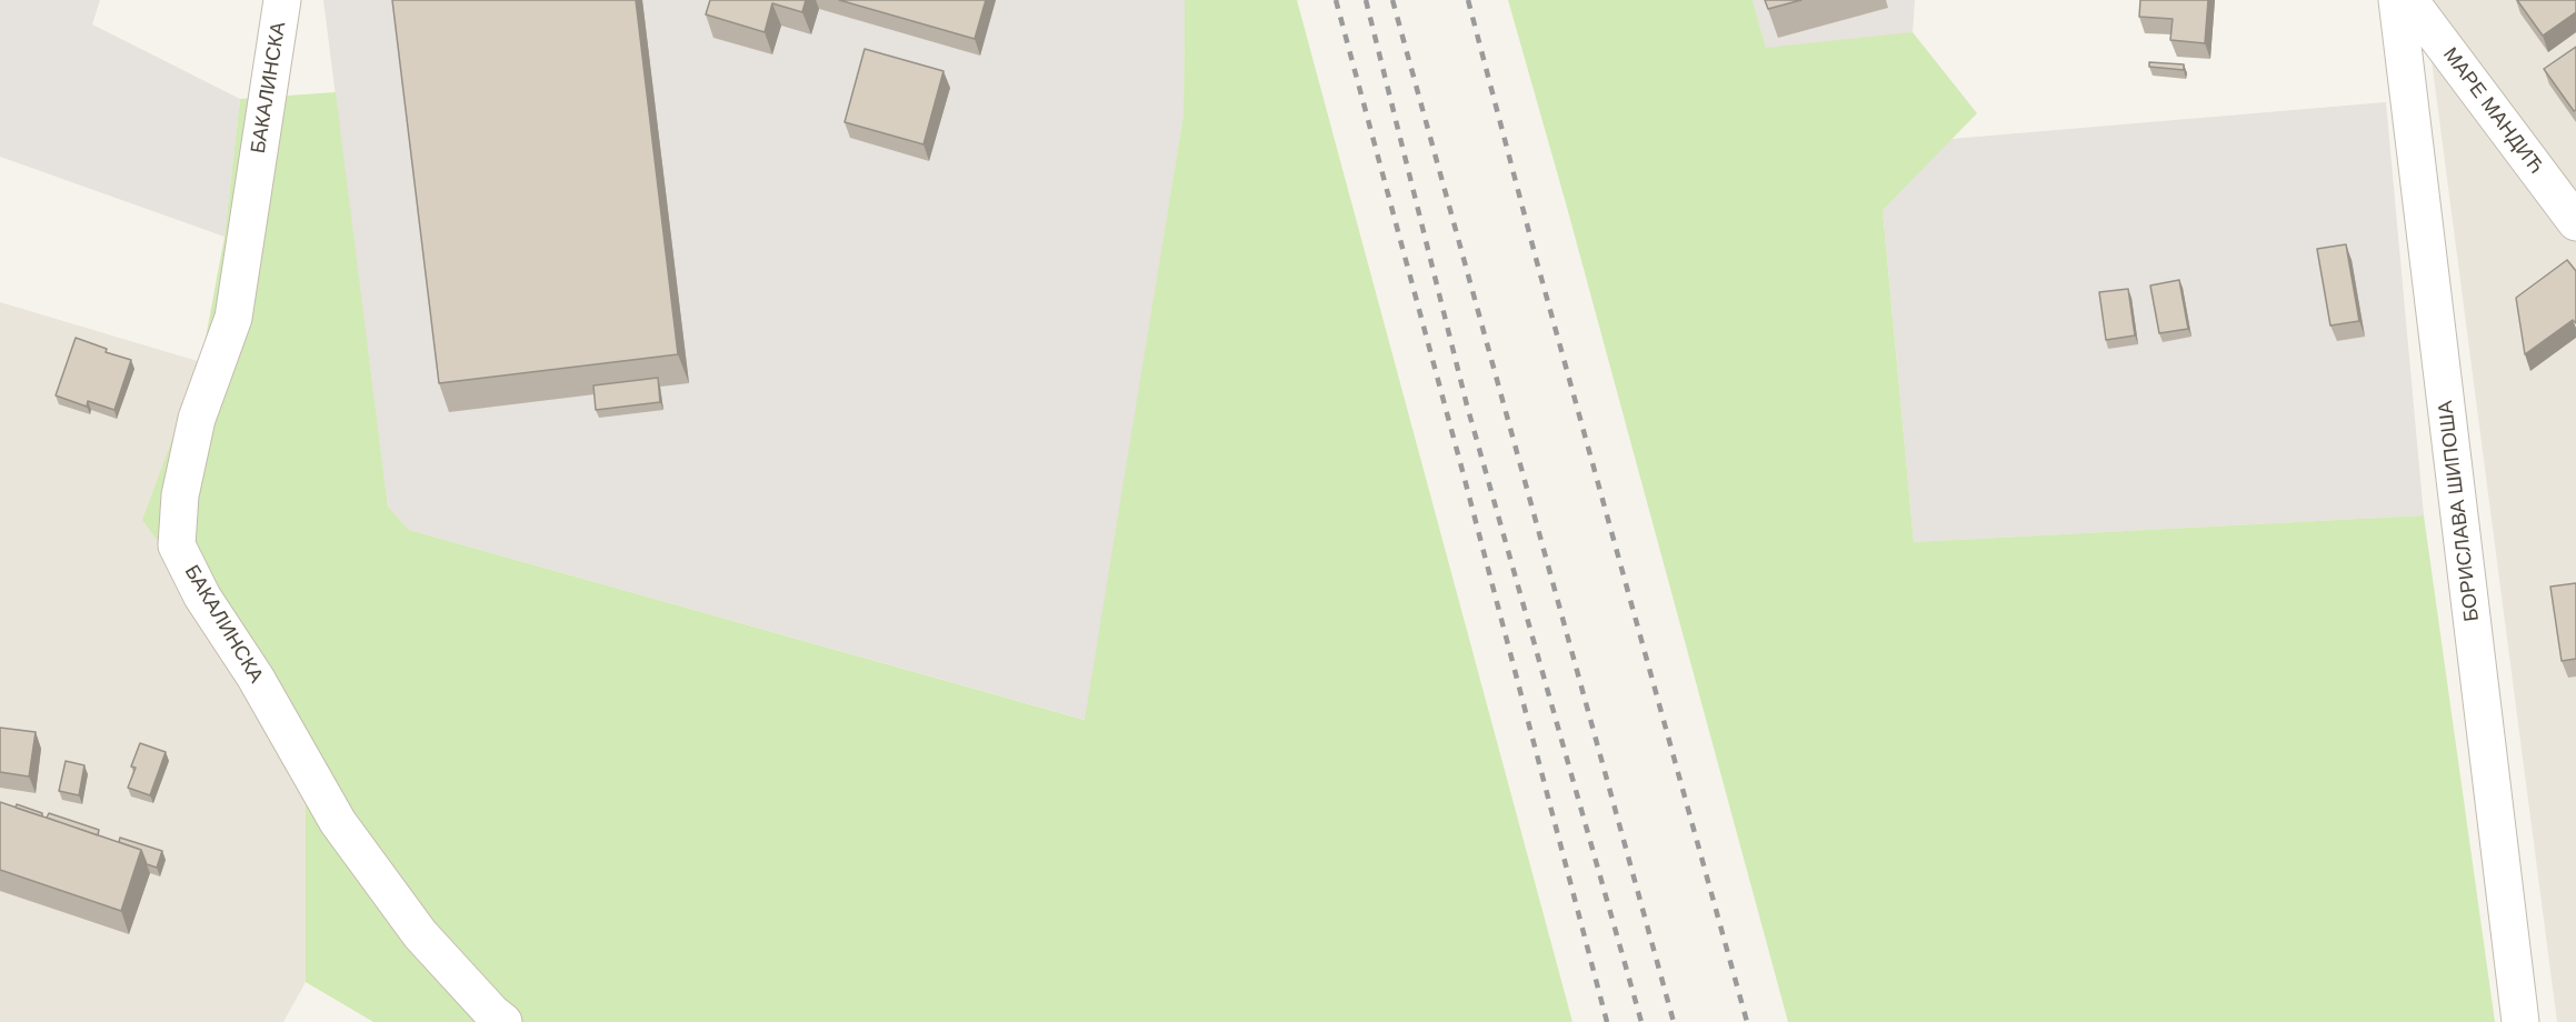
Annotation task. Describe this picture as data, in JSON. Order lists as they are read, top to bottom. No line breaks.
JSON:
{"streets":{"street":["БАКАЛИНСКА","МАРЕ МАНДИЋ","БОРИСЛАВА ШИПОША"]}}
